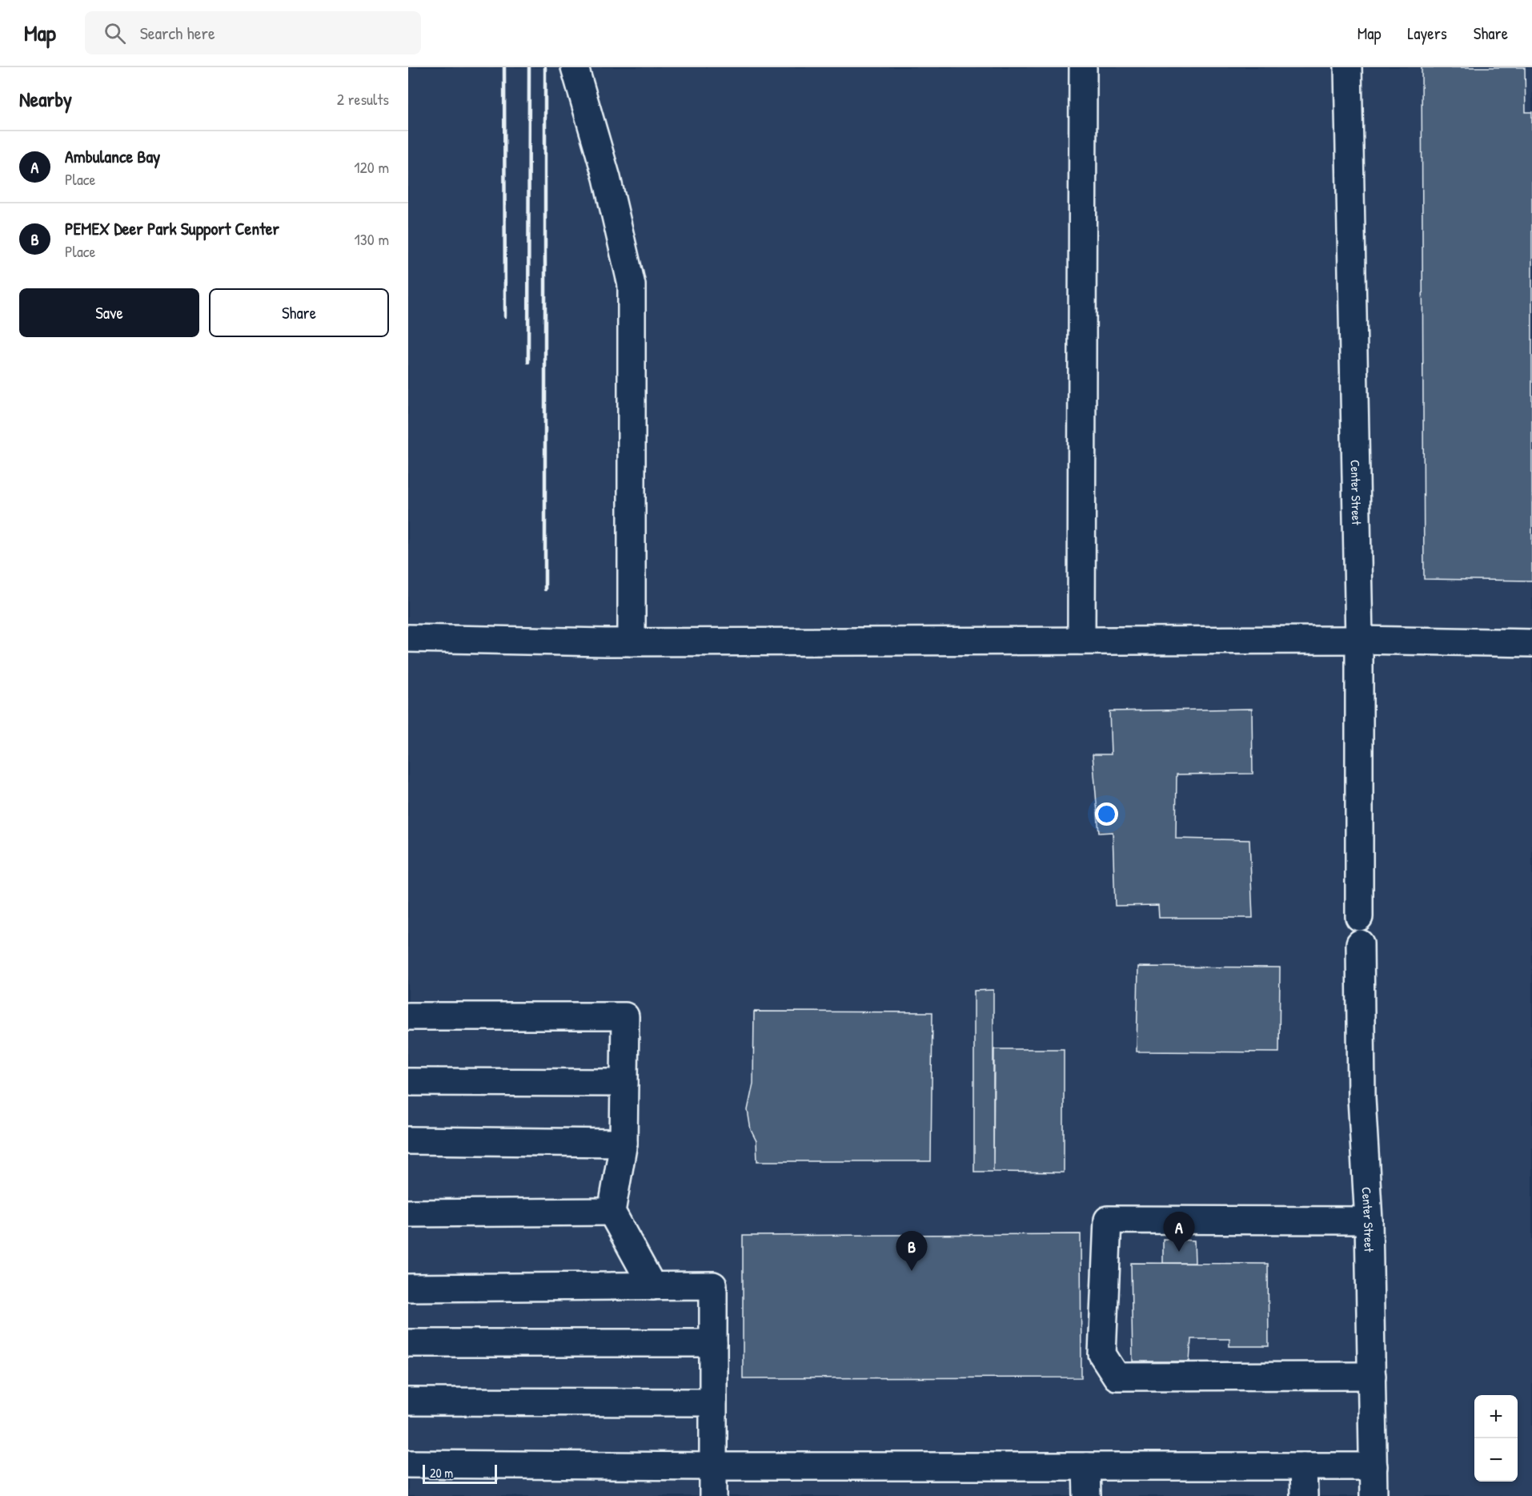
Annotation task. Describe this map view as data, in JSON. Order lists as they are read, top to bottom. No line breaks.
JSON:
{"streets":{"street":["Center Street"]},"scale_bar":"20 m","page":{"header":"Map","search":"Search here","nav":["Map","Layers","Share"],"heading":["Nearby","2 results"],"list":[{"mark":"A","name":"Ambulance Bay","note":"Place","value":"120 m"},{"mark":"B","name":"PEMEX Deer Park Support Center","note":"Place","value":"130 m"}],"buttons":["Save","Share"],"pins":["A","B"],"map_buttons":["+","−"],"scale":"20 m"}}
